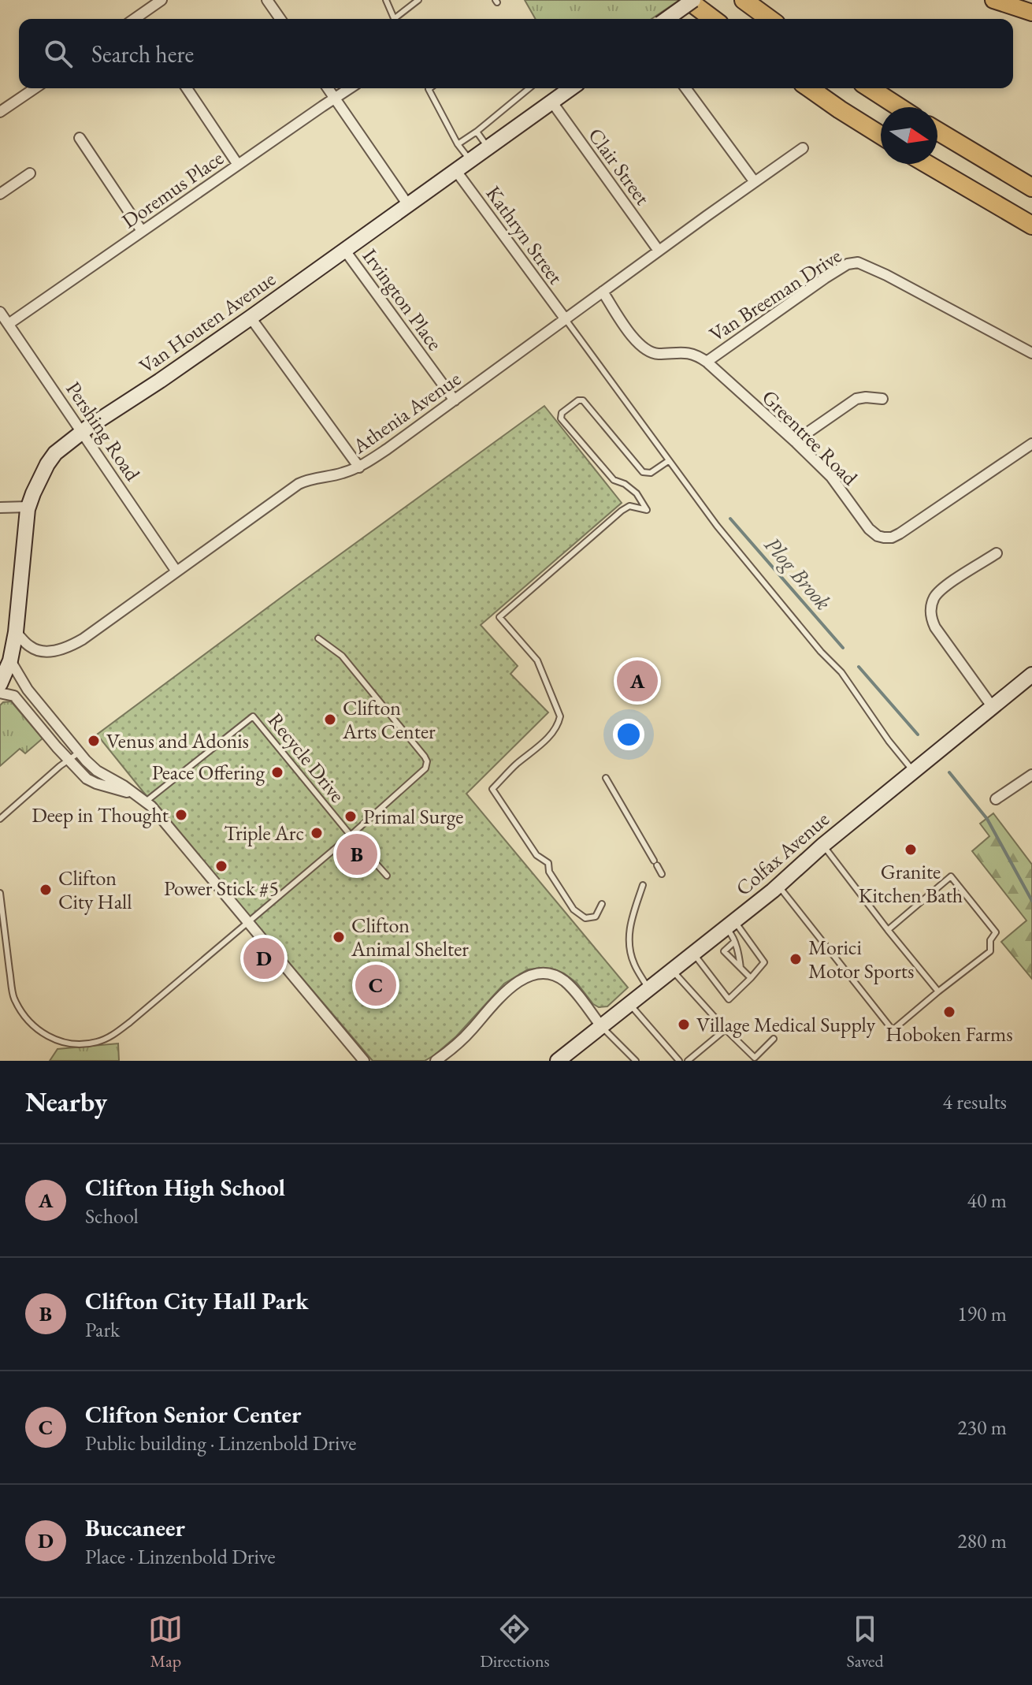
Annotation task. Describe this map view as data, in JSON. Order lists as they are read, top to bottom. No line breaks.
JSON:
{"streets":{"main road":["Van Houten Avenue","Colfax Avenue"],"street":["Clair Street","Doremus Place","Kathryn Street","Van Breeman Drive","Irvington Place","Athenia Avenue","Pershing Road","Greentree Road"],"lane":["Recycle Drive"]},"crossings":[["Clair Street","Van Houten Avenue"],["Clair Street","Athenia Avenue"],["Doremus Place","Pershing Road"],["Kathryn Street","Van Houten Avenue"],["Kathryn Street","Athenia Avenue"],["Van Breeman Drive","Greentree Road"],["Irvington Place","Van Houten Avenue"],["Irvington Place","Athenia Avenue"],["Van Houten Avenue","Athenia Avenue"],["Van Houten Avenue","Pershing Road"],["Athenia Avenue","Pershing Road"],["Athenia Avenue","Greentree Road"]],"water":["Plog Brook"],"places":["Clifton Arts Center","Venus and Adonis","Peace Offering","Deep in Thought","Primal Surge","Triple Arc","Granite Kitchen Bath","Power Stick #5","Clifton City Hall","Clifton Animal Shelter","Morici Motor Sports","Hoboken Farms","Village Medical Supply"],"north":"right","page":{"search":"Search here","pins":["A","B","D","C"],"heading":["Nearby","4 results"],"list":[{"mark":"A","name":"Clifton High School","note":"School","value":"40 m"},{"mark":"B","name":"Clifton City Hall Park","note":"Park","value":"190 m"},{"mark":"C","name":"Clifton Senior Center","note":"Public building · Linzenbold Drive","value":"230 m"},{"mark":"D","name":"Buccaneer","note":"Place · Linzenbold Drive","value":"280 m"}],"nav":["Map","Directions","Saved"]}}
